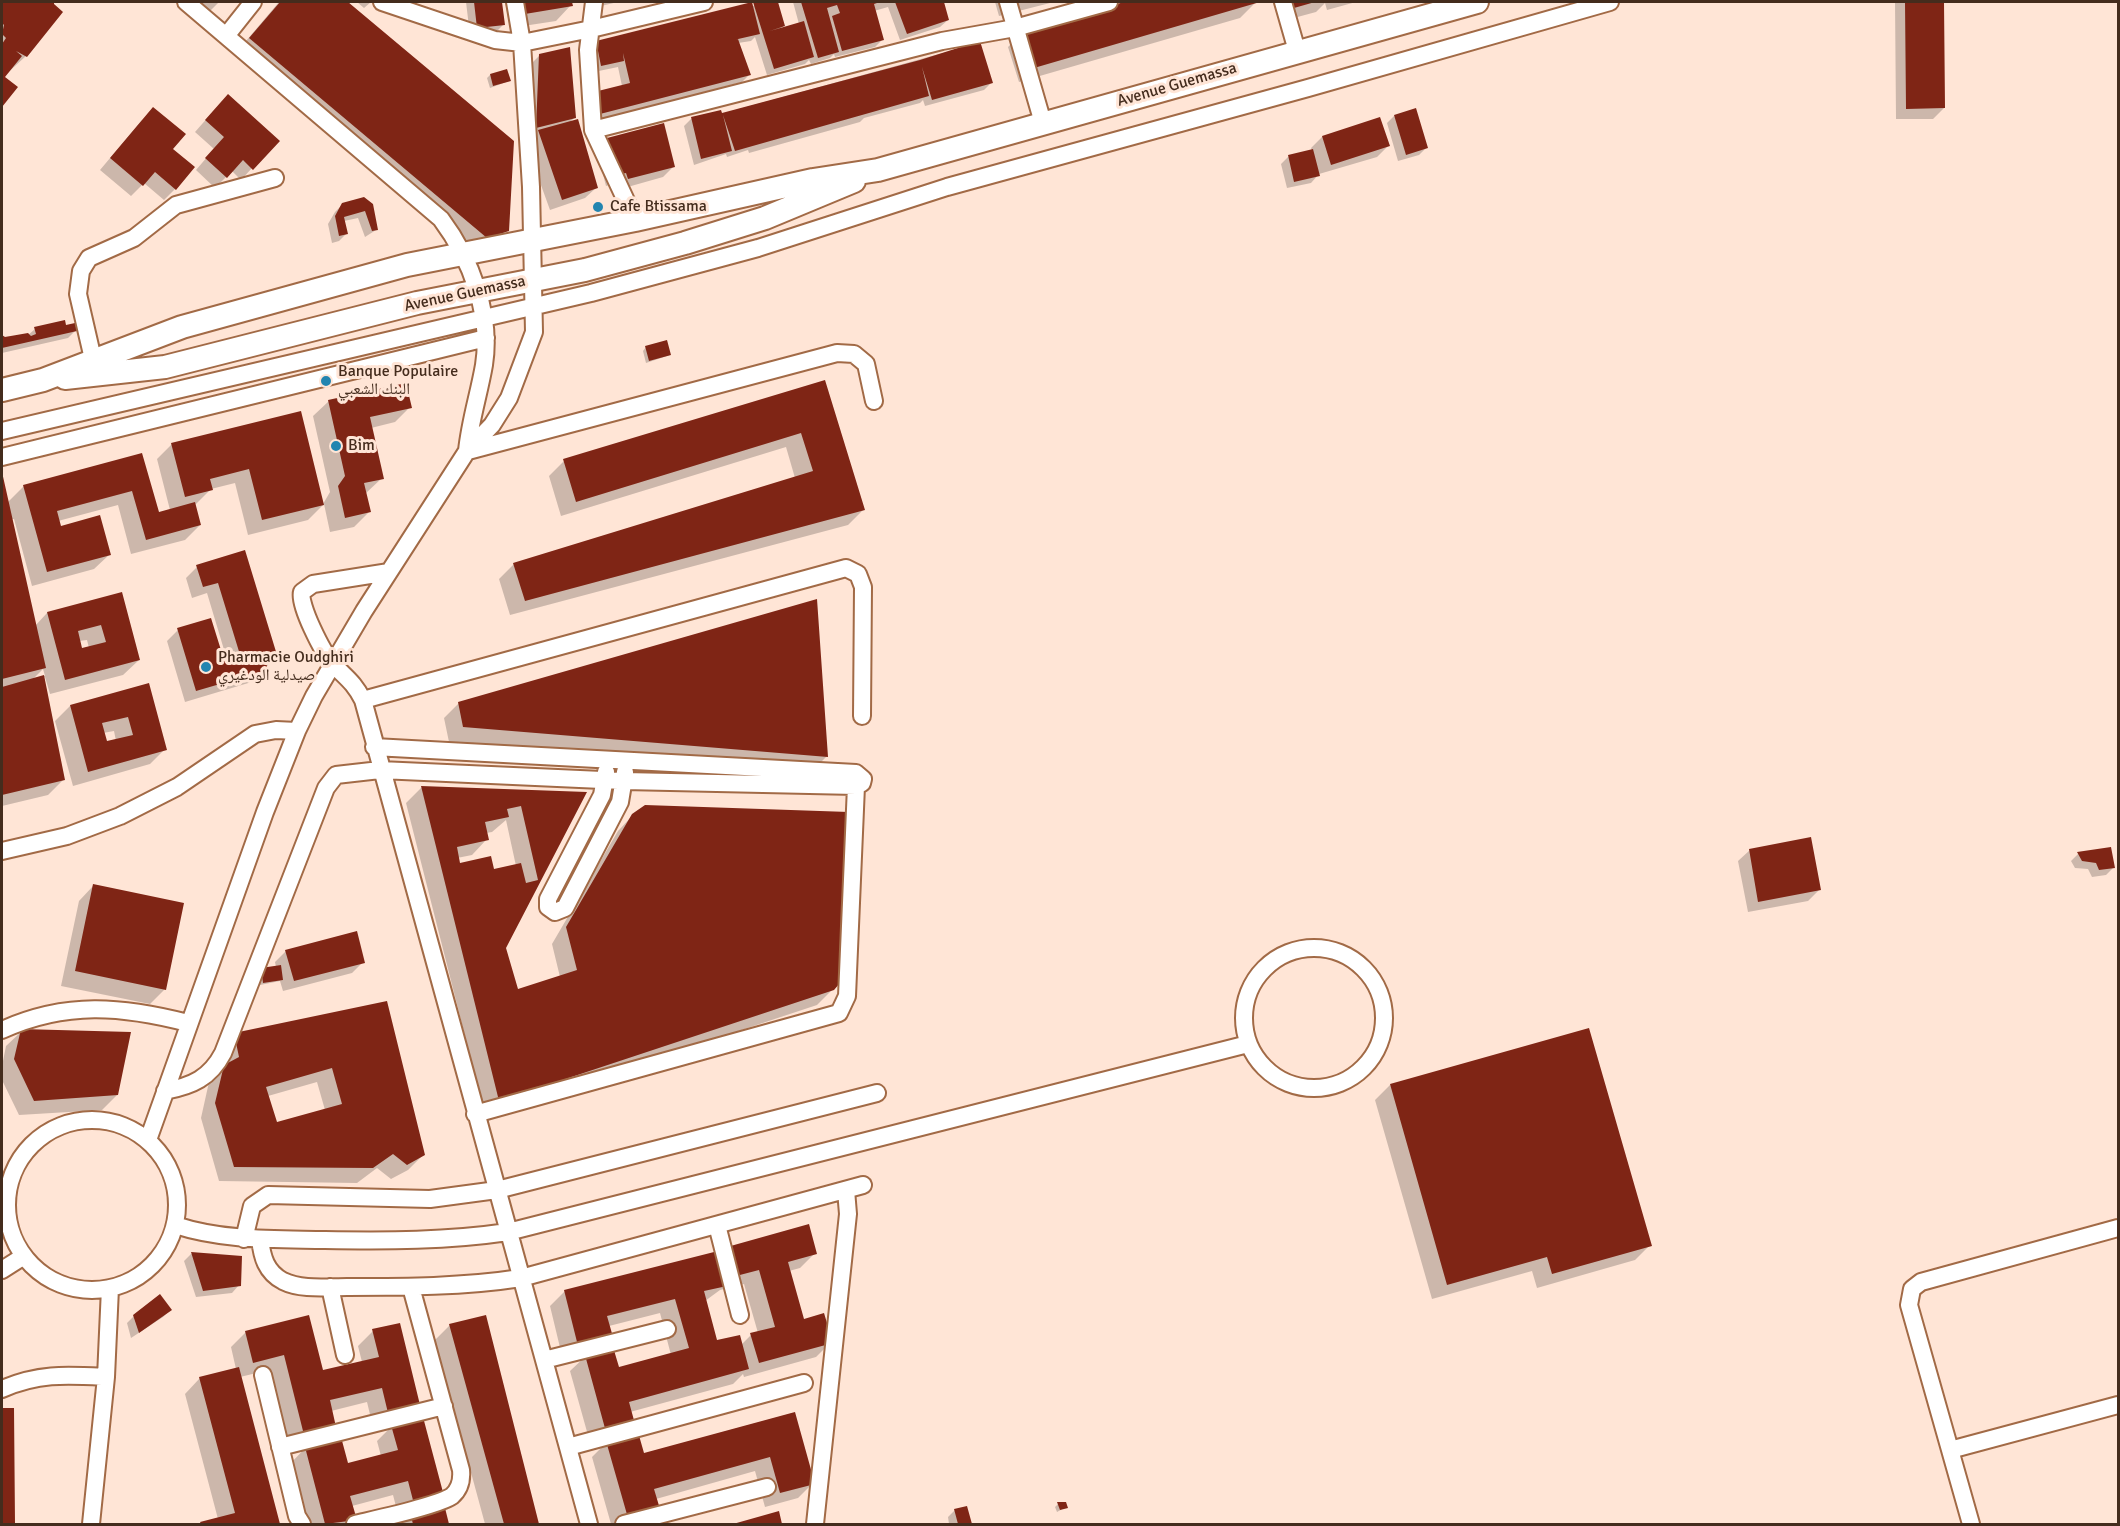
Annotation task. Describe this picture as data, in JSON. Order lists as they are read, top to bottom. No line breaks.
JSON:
{"streets":{"main road":["Avenue Guemassa"]},"places":["Cafe Btissama","Banque Populaire البنك الشعبي","Bim","Pharmacie Oudghiri صيدلية الودغيري"]}
